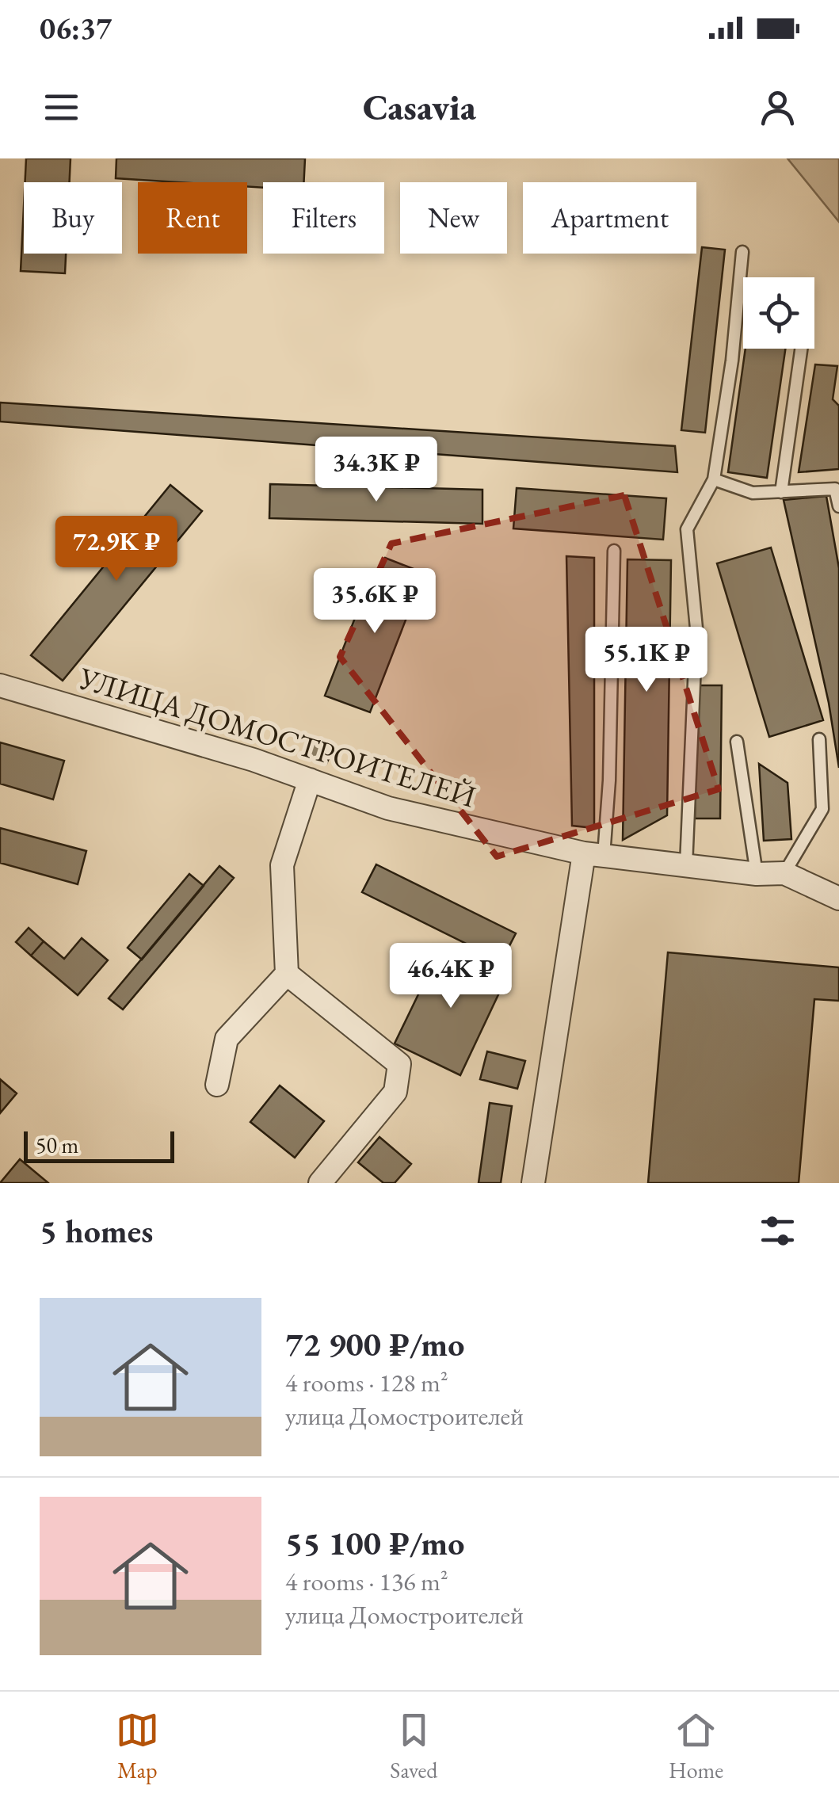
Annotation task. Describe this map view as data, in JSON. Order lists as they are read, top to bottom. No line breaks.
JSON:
{"streets":{"street":["УЛИЦА ДОМОСТРОИТЕЛЕЙ"]},"scale_bar":"50 m","page":{"status":"06:37","header":"Casavia","chip":["Buy","Rent","Filters","New","Apartment"],"price":["34.3K ₽","72.9K ₽","35.6K ₽","55.1K ₽","46.4K ₽"],"scale":"50 m","heading":"5 homes","list":[{"name":"72 900 ₽/mo","note":"4 rooms · 128 m² · улица Домостроителей"},{"name":"55 100 ₽/mo","note":"4 rooms · 136 m² · улица Домостроителей"}],"tabs":["Map","Saved","Home"]}}
